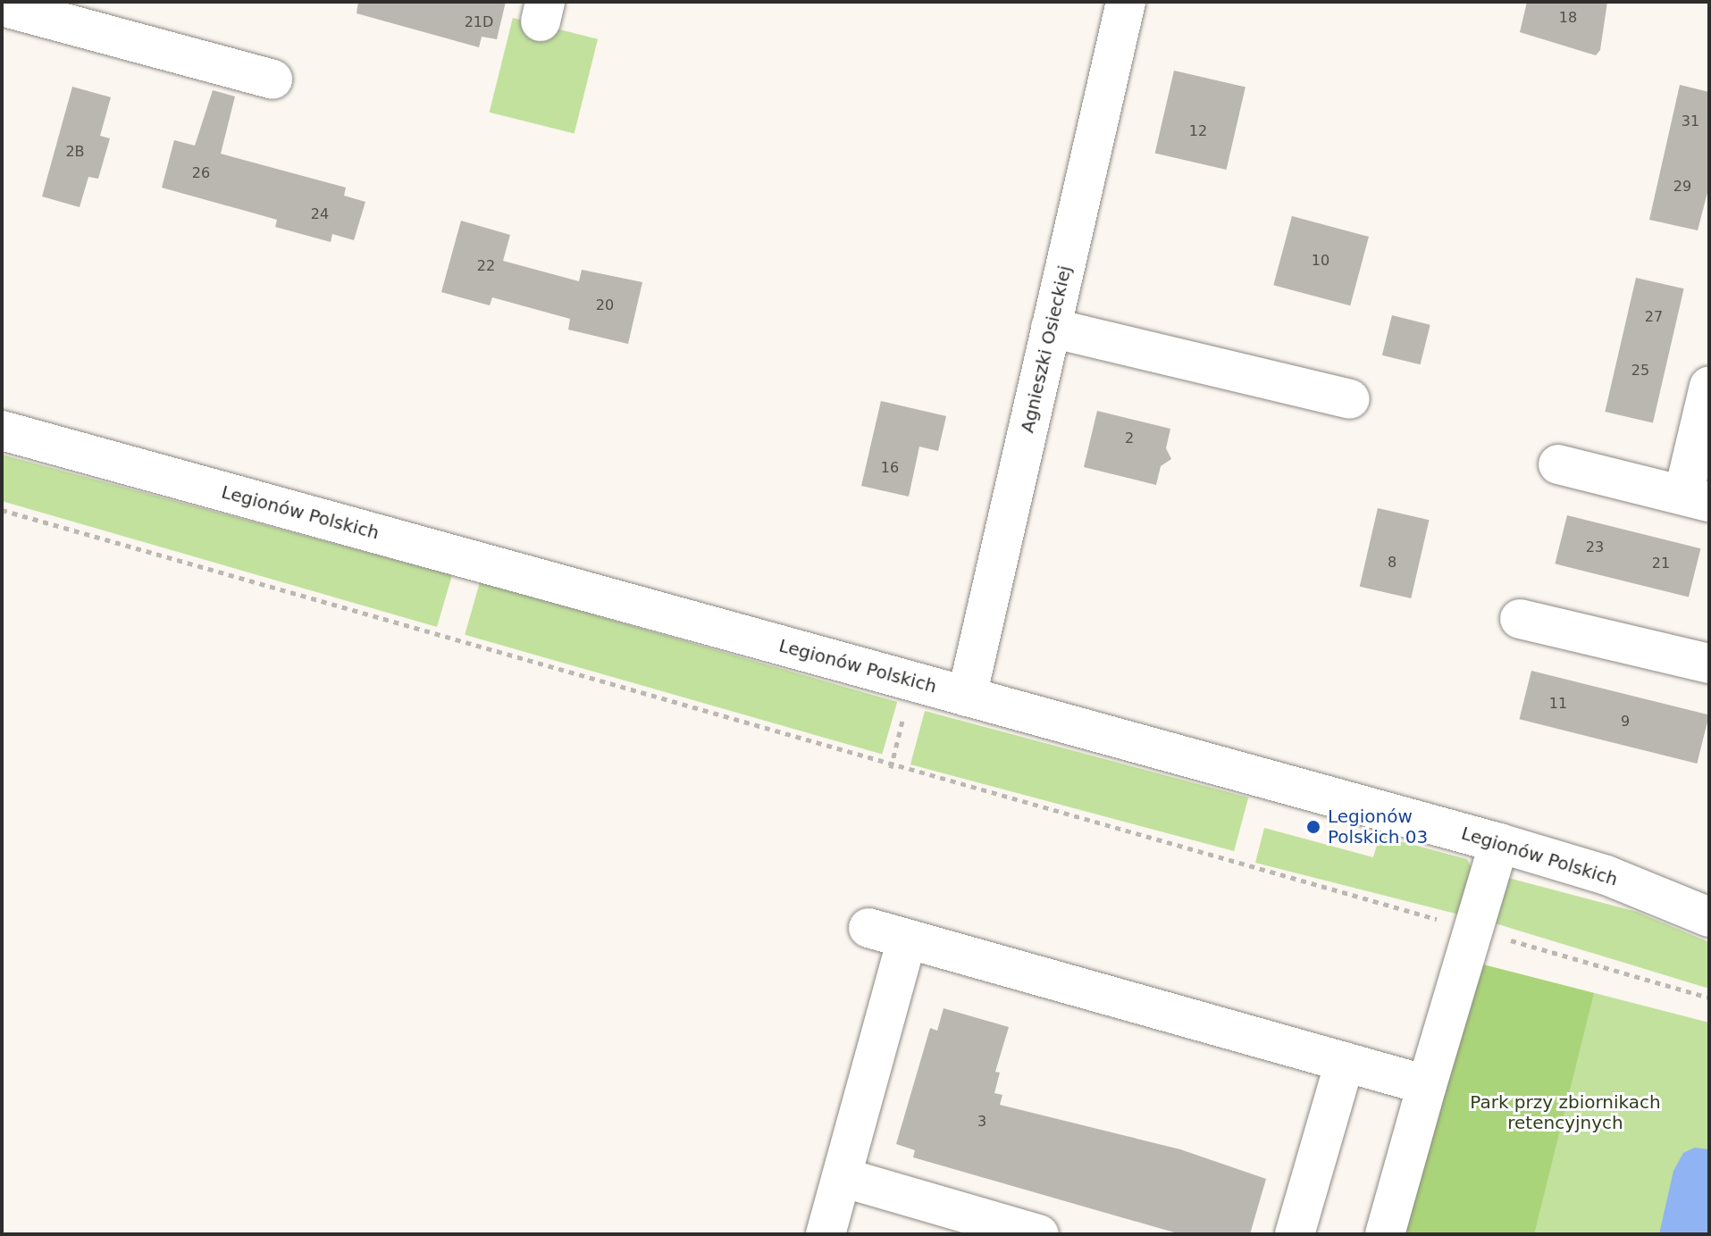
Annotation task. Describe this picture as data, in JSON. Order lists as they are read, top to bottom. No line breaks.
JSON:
{"streets":{"street":["Agnieszki Osieckiej","Legionów Polskich"]},"crossings":[["Agnieszki Osieckiej","Legionów Polskich"]],"parks":["Park przy zbiornikach retencyjnych"],"places":["Legionów Polskich 03"],"house_numbers":["18","21D","31","12","2B","26","29","24","10","22","20","27","25","2","16","23","8","21","11","9","3"]}
